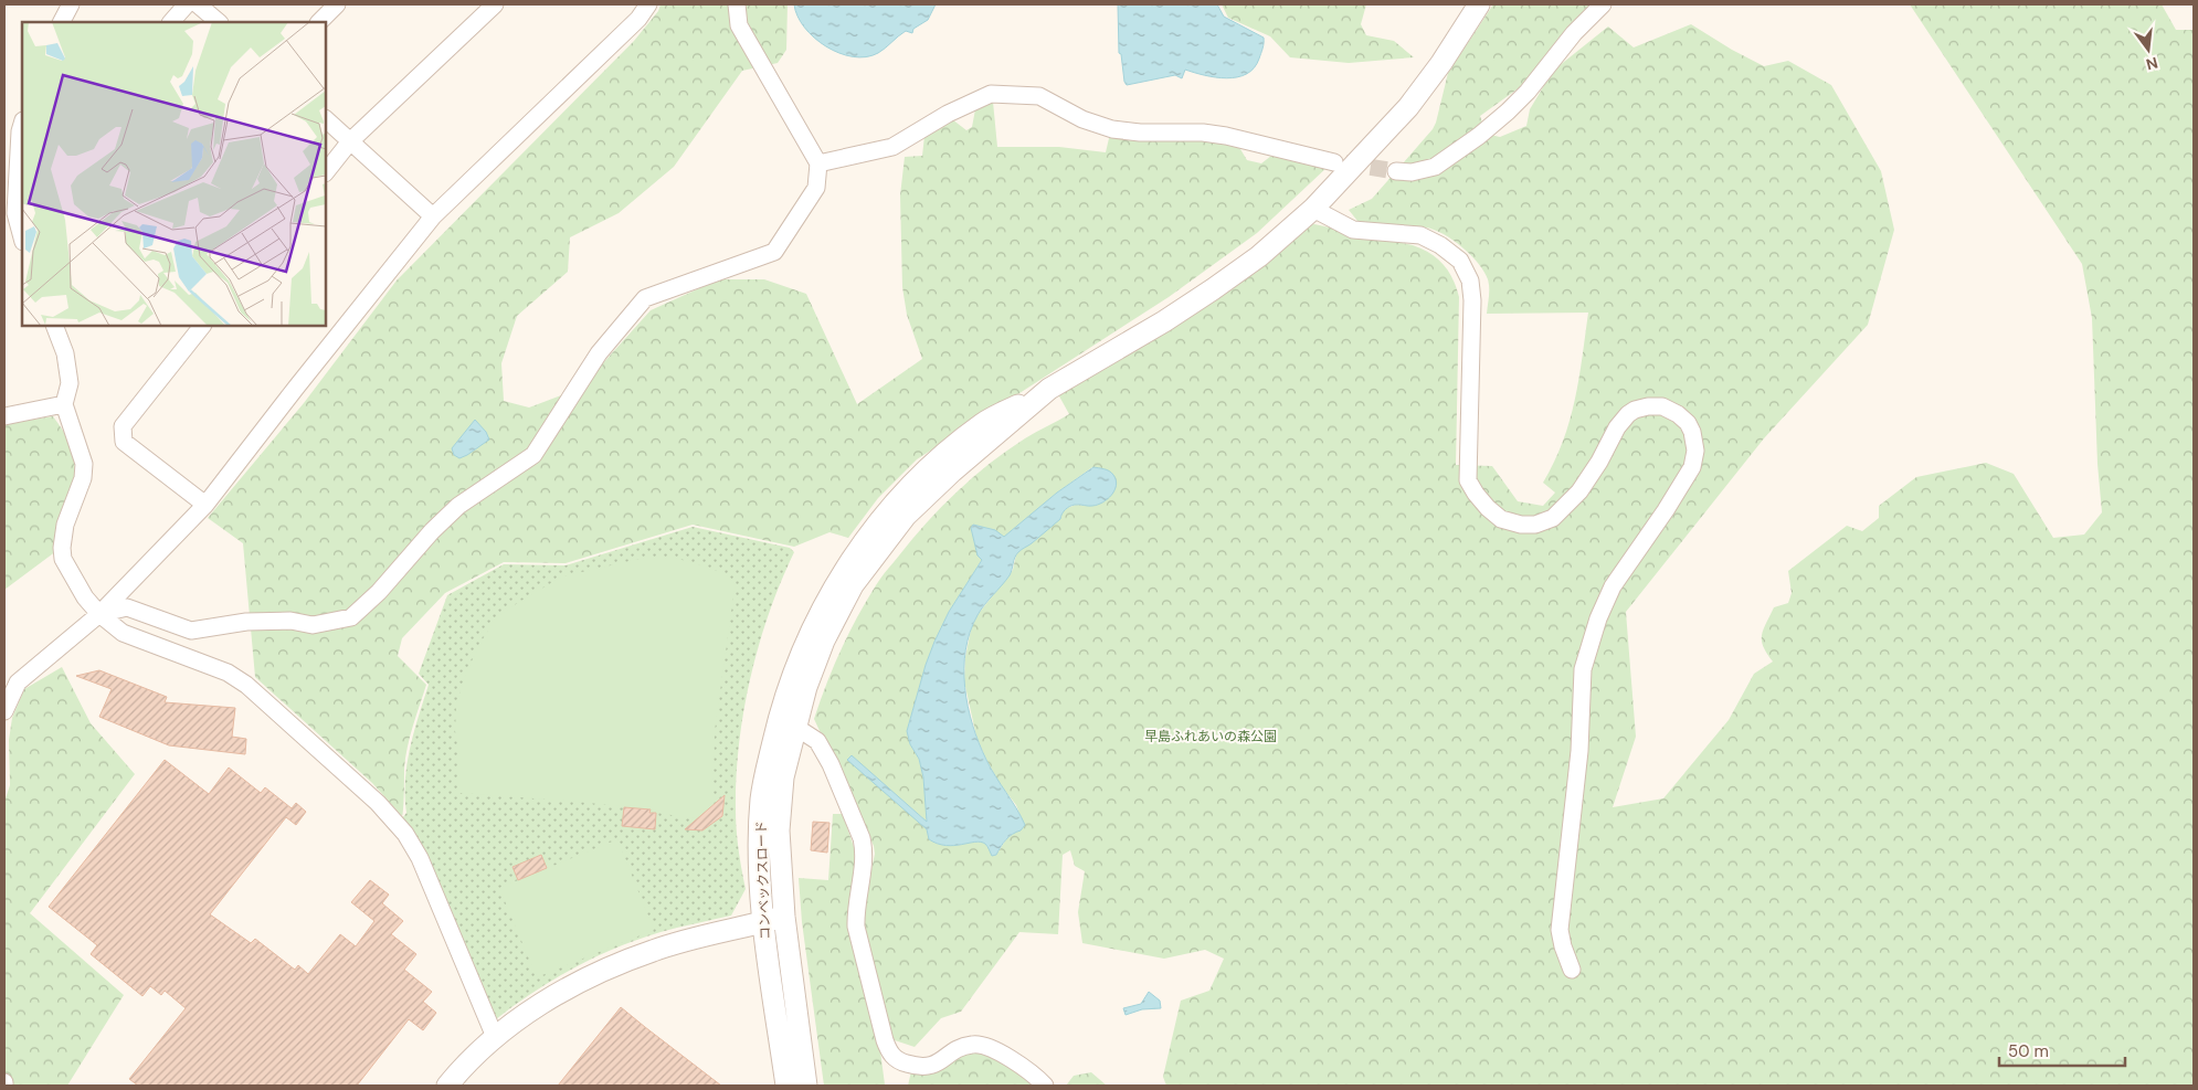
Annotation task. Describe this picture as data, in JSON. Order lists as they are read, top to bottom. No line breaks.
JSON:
{"streets":{"street":["コンベックスロード"]},"parks":["早島ふれあいの森公園"],"scale_bar":"50 m","north":"bottom"}
